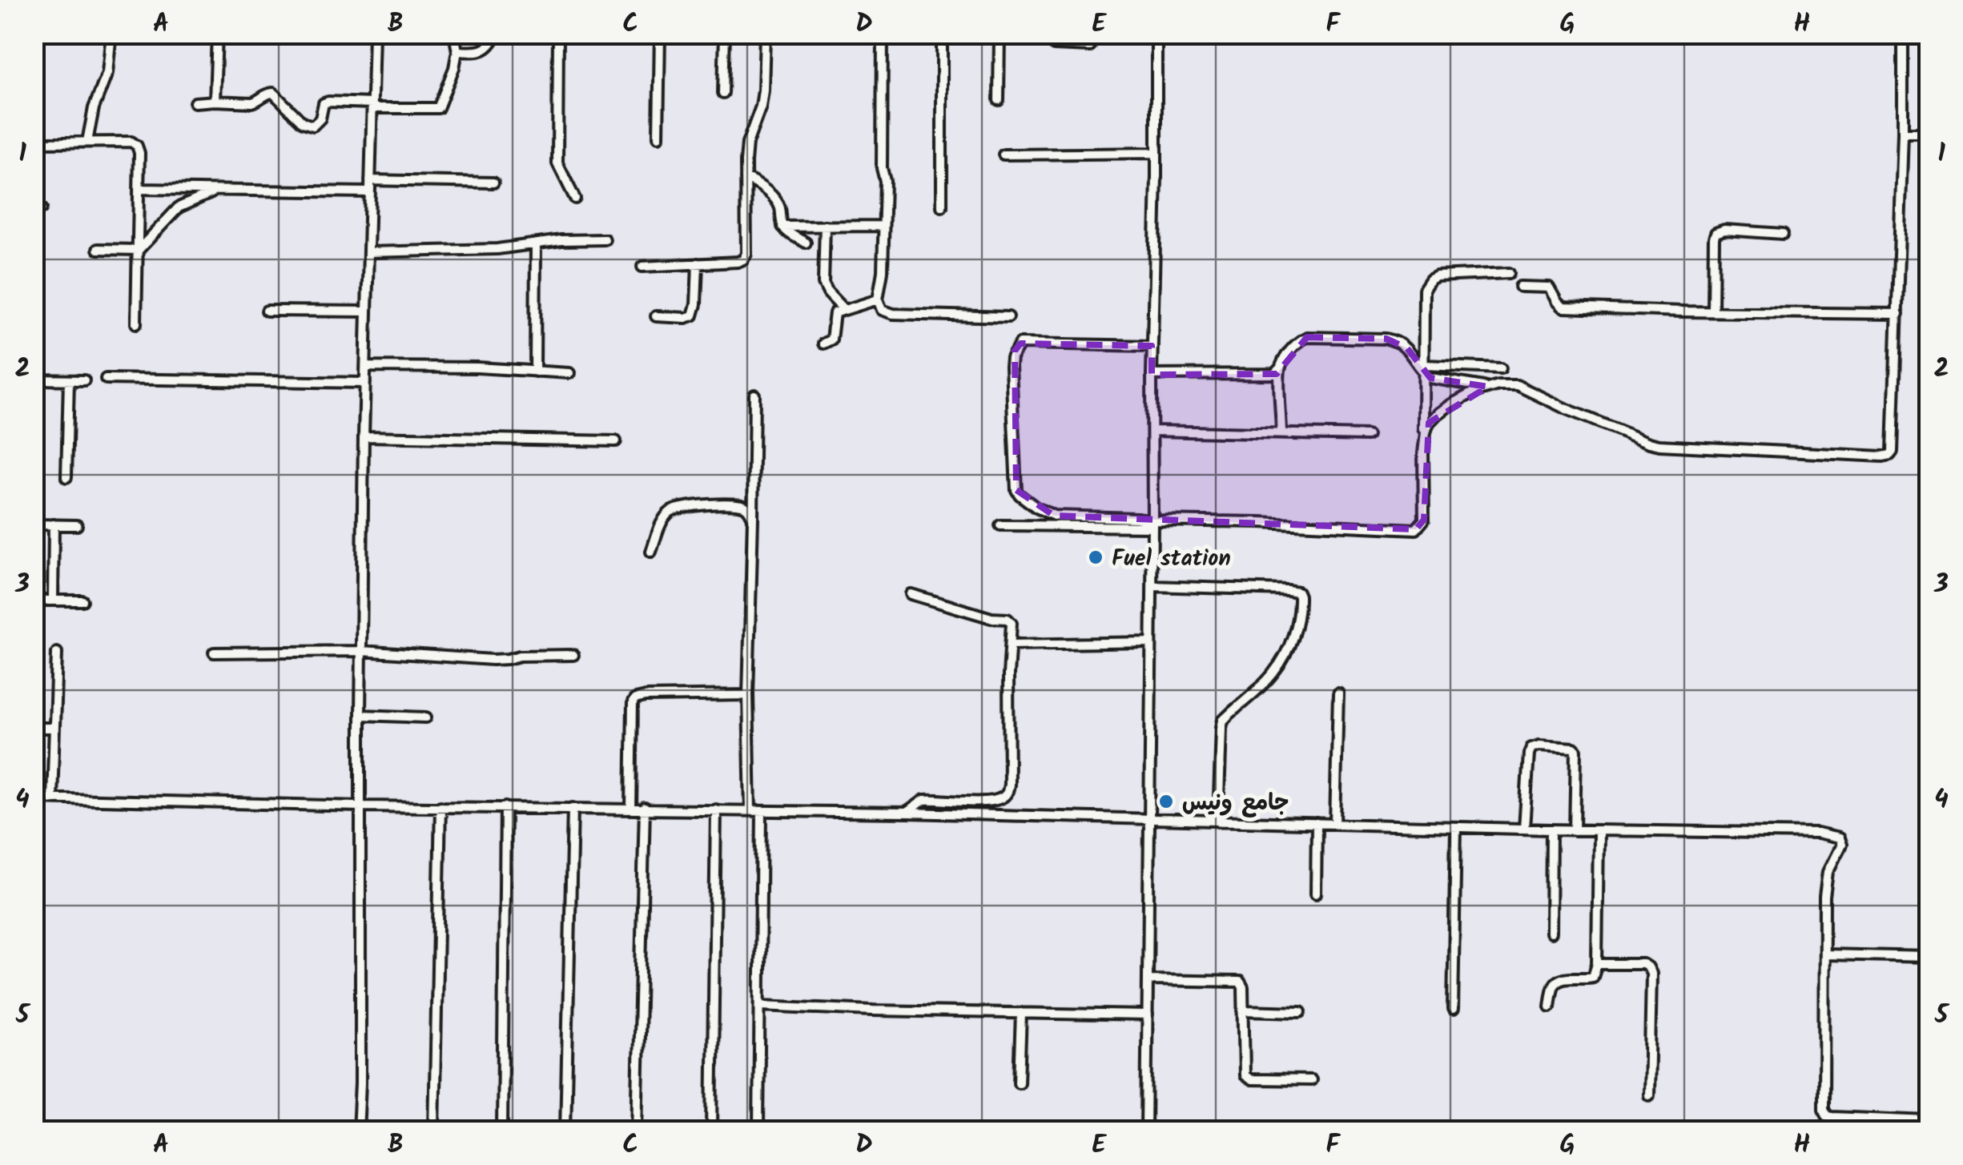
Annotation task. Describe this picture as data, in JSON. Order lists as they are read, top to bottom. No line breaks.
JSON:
{"places":["Fuel station","جامع ونيس"],"grid":{"columns":["A","B","C","D","E","F","G","H"],"rows":["1","2","3","4","5"]}}
